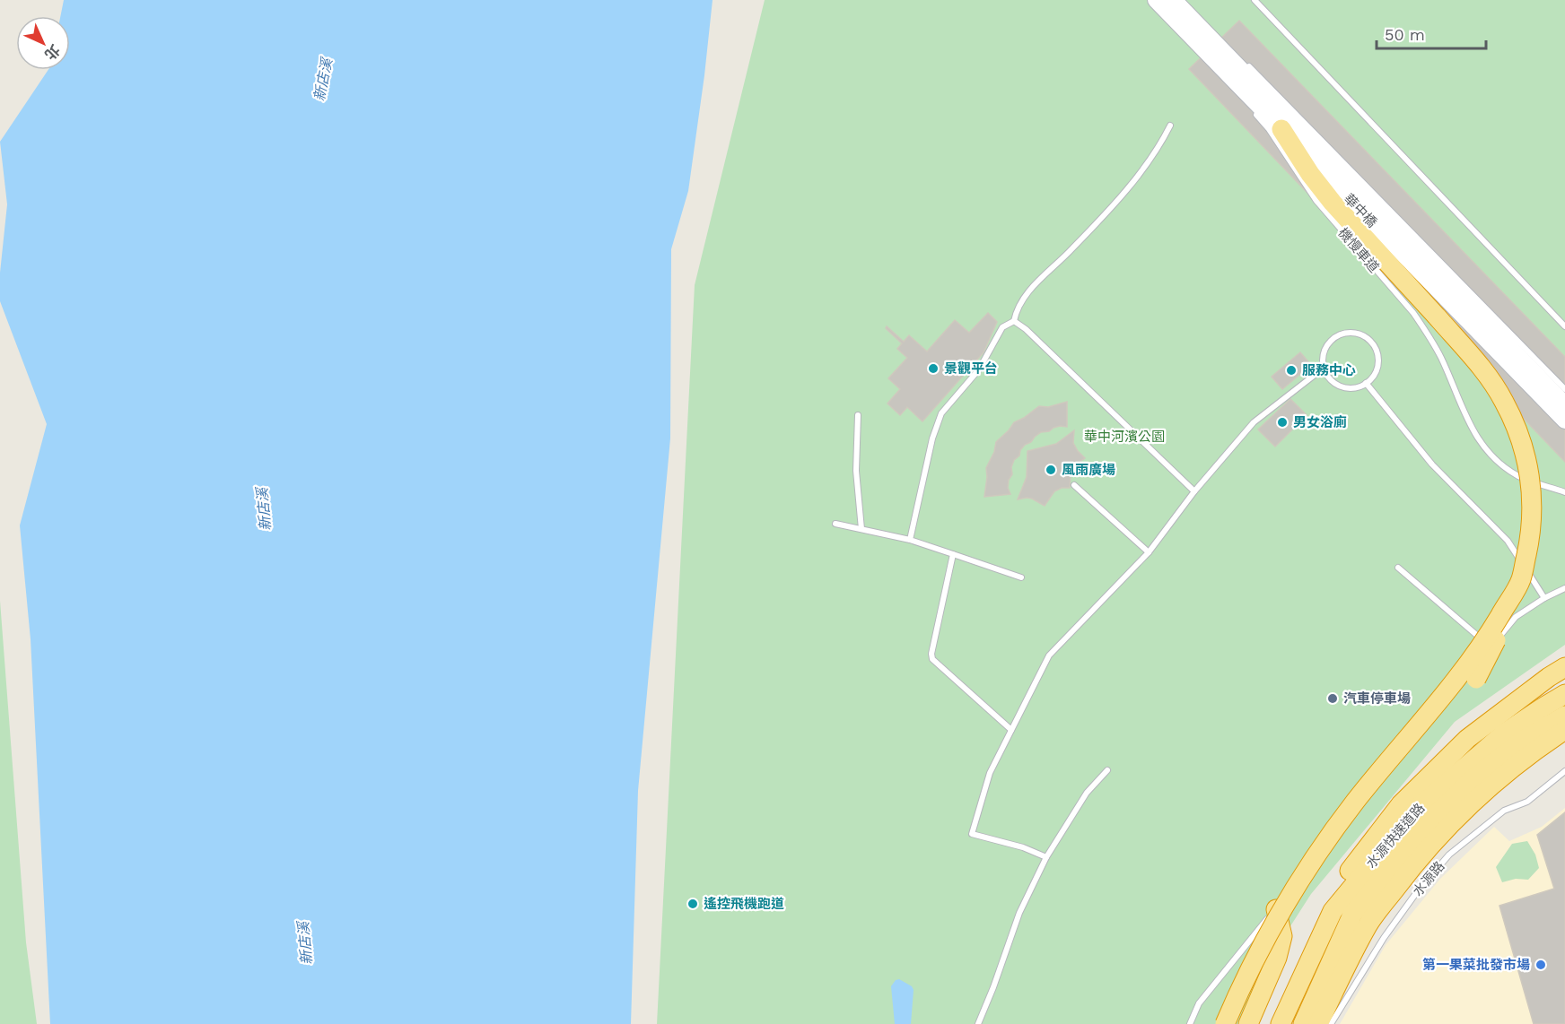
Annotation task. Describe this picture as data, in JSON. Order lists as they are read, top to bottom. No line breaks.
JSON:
{"streets":{"highway":["水源快速道路"],"main road":["華中橋"],"lane":["機慢車道","水源路"]},"water":["新店溪"],"parks":["華中河濱公園"],"places":["景觀平台","服務中心","男女浴廁","風雨廣場","汽車停車場","遙控飛機跑道","第一果菜批發市場"],"scale_bar":"50 m","north":"bottom right"}
